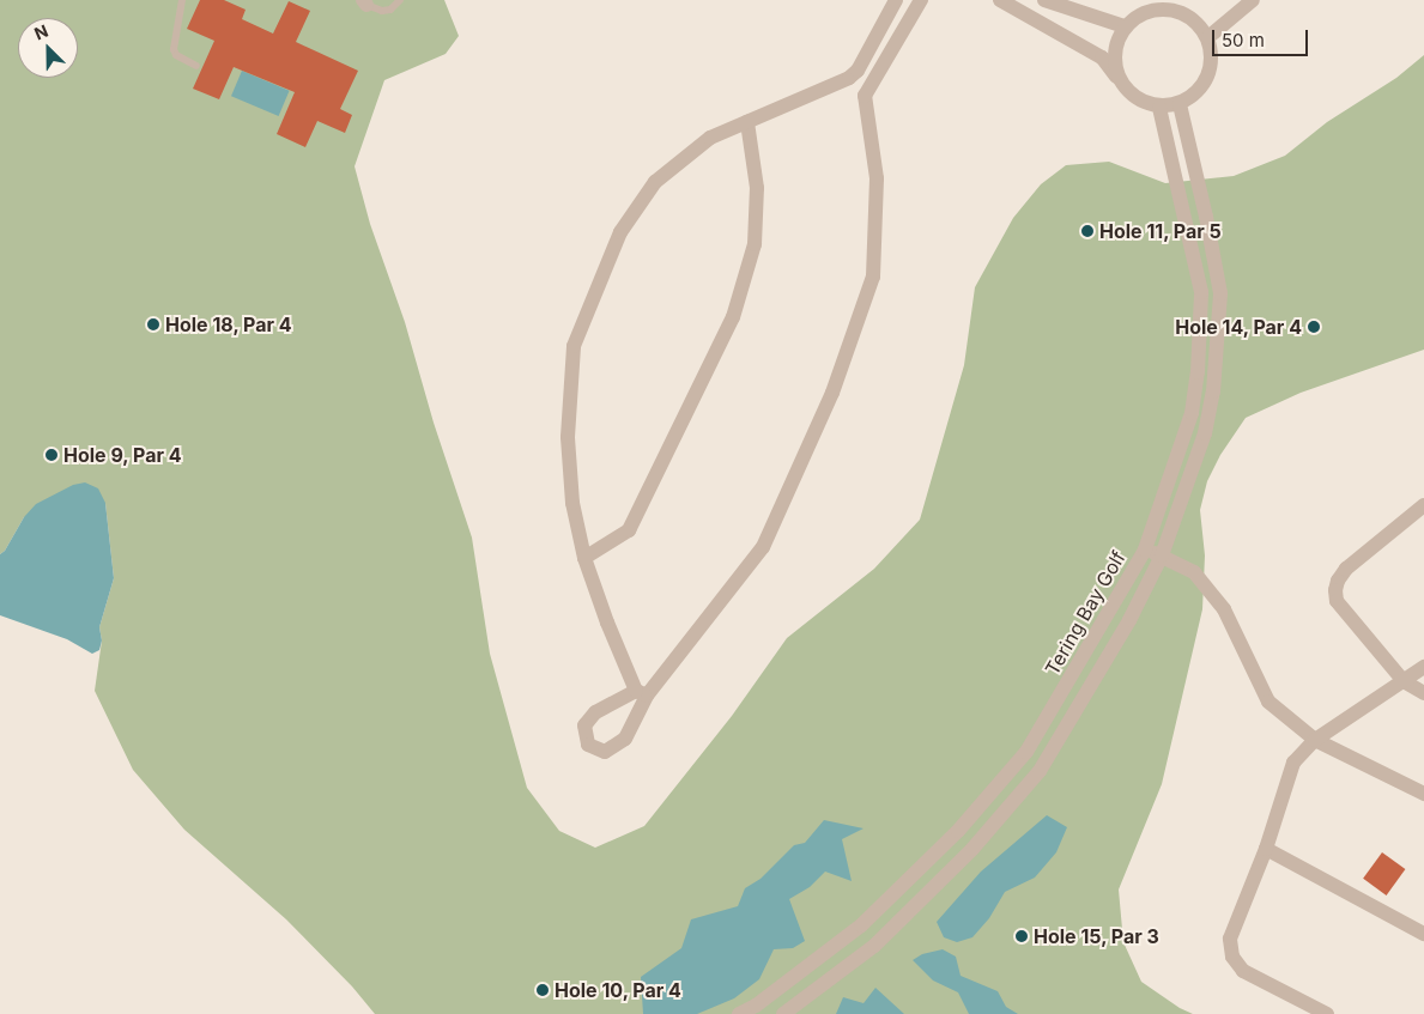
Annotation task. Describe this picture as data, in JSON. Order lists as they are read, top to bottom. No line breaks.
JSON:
{"streets":{"street":["Tering Bay Golf"]},"places":["Hole 11, Par 5","Hole 18, Par 4","Hole 14, Par 4","Hole 9, Par 4","Hole 15, Par 3","Hole 10, Par 4"],"scale_bar":"50 m","north":"top left"}
